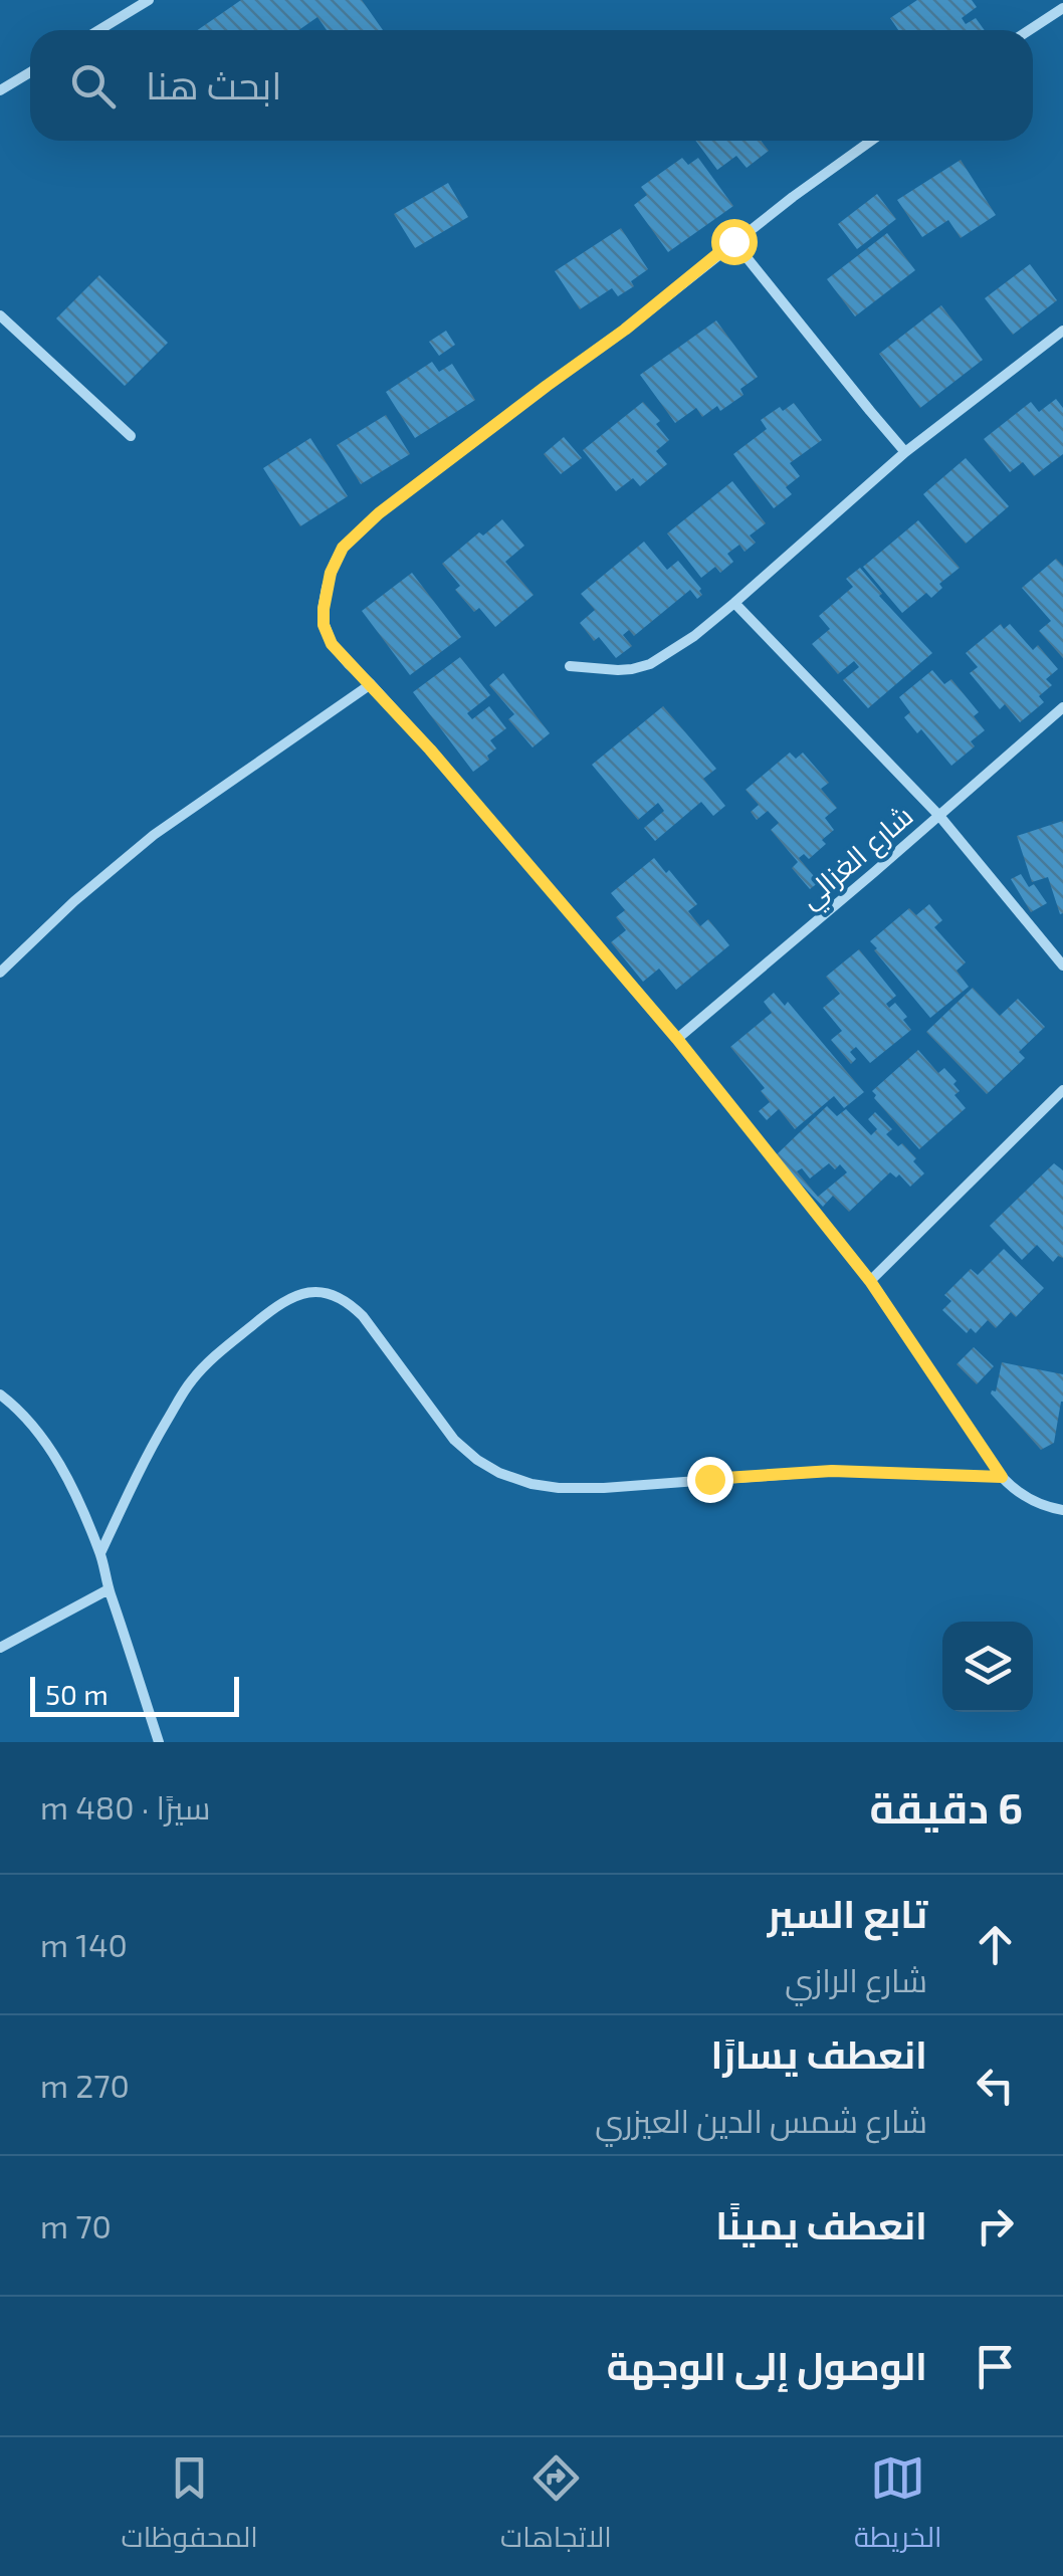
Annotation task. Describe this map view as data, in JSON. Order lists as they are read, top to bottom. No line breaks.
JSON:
{"streets":{"street":["شارع الغزالي"]},"scale_bar":"50 m","page":{"search":"ابحث هنا","scale":"50 m","heading":["6 دقيقة","سيرًا · 480 m"],"list":[["تابع السير","شارع الرازي","140 m"],["انعطف يسارًا","شارع شمس الدين العيزري","270 m"],["انعطف يمينًا","70 m"],"الوصول إلى الوجهة"],"nav":["الخريطة","الاتجاهات","المحفوظات"]}}
